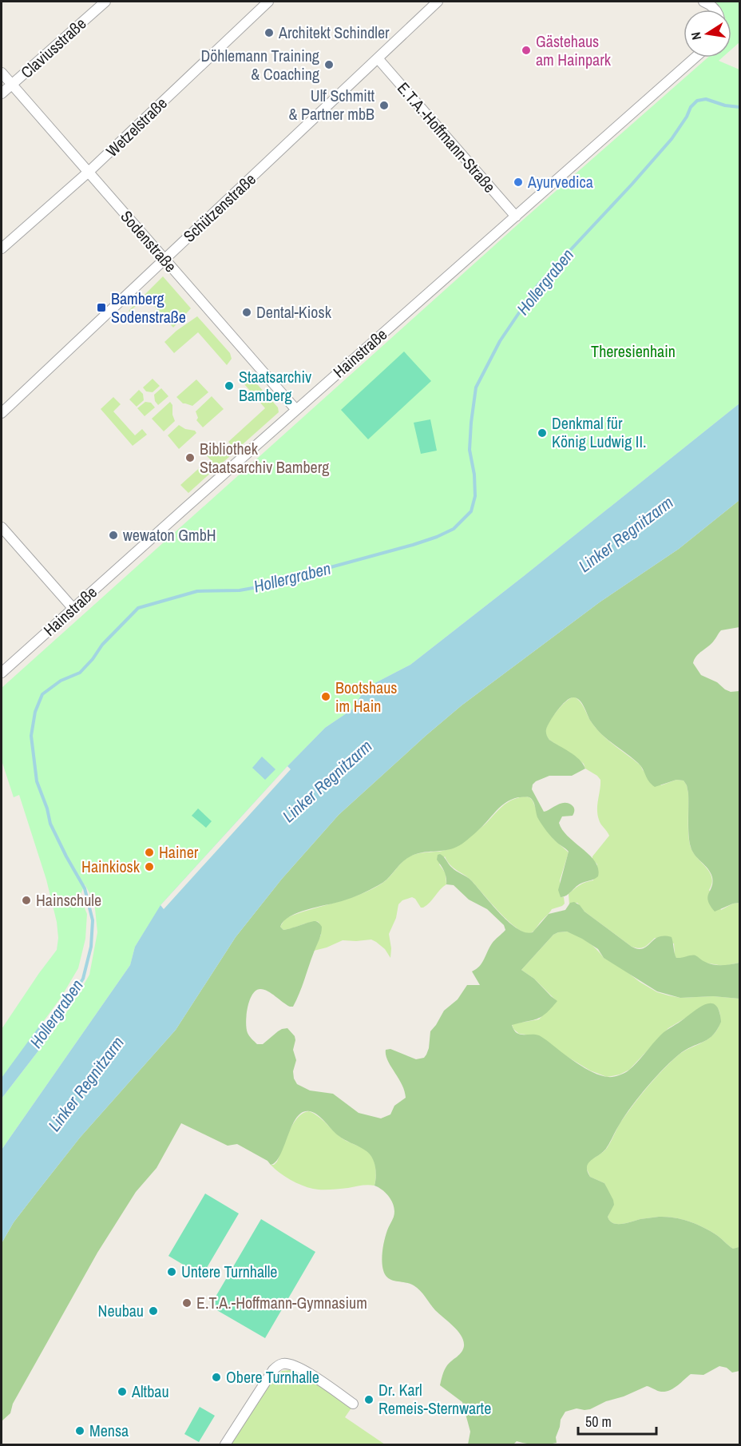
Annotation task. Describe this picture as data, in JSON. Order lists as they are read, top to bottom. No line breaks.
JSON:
{"streets":{"street":["Claviusstraße","Wetzelstraße","E.T.A.-Hoffmann-Straße","Schützenstraße","Sodenstraße","Hainstraße"]},"crossings":[["Claviusstraße","Sodenstraße"],["Wetzelstraße","Sodenstraße"],["E.T.A.-Hoffmann-Straße","Schützenstraße"],["E.T.A.-Hoffmann-Straße","Hainstraße"],["Schützenstraße","Sodenstraße"],["Sodenstraße","Hainstraße"]],"water":["Hollergraben","Linker Regnitzarm"],"parks":["Theresienhain"],"places":{"other":["Architekt Schindler","Gästehaus am Hainpark","Döhlemann Training & Coaching","Ulf Schmitt & Partner mbB","Ayurvedica","Dental-Kiosk","Staatsarchiv Bamberg","Denkmal für König Ludwig II.","Bibliothek Staatsarchiv Bamberg","wewaton GmbH","Bootshaus im Hain","Hainer","Hainkiosk","Hainschule","Untere Turnhalle","E.T.A.-Hoffmann-Gymnasium","Neubau","Obere Turnhalle","Altbau","Dr. Karl Remeis-Sternwarte","Mensa"],"transit":["Bamberg Sodenstraße"]},"scale_bar":"50 m","north":"left"}
